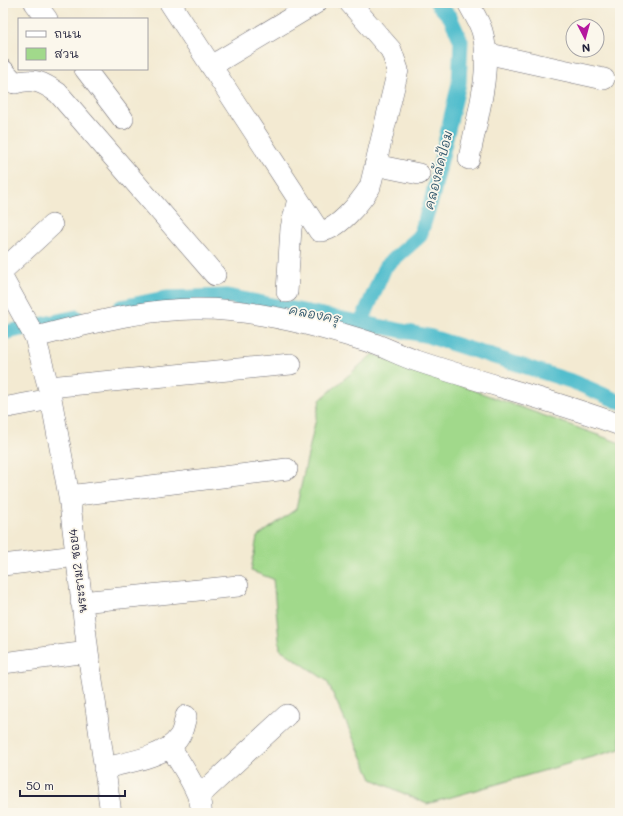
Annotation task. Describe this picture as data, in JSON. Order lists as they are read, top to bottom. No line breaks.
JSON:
{"streets":{"street":["พระราม2 ซอย4"]},"water":["คลองลัดป้อม","คลองครุ"],"legend":["ถนน","สวน"],"scale_bar":"50 m","north":"bottom"}
